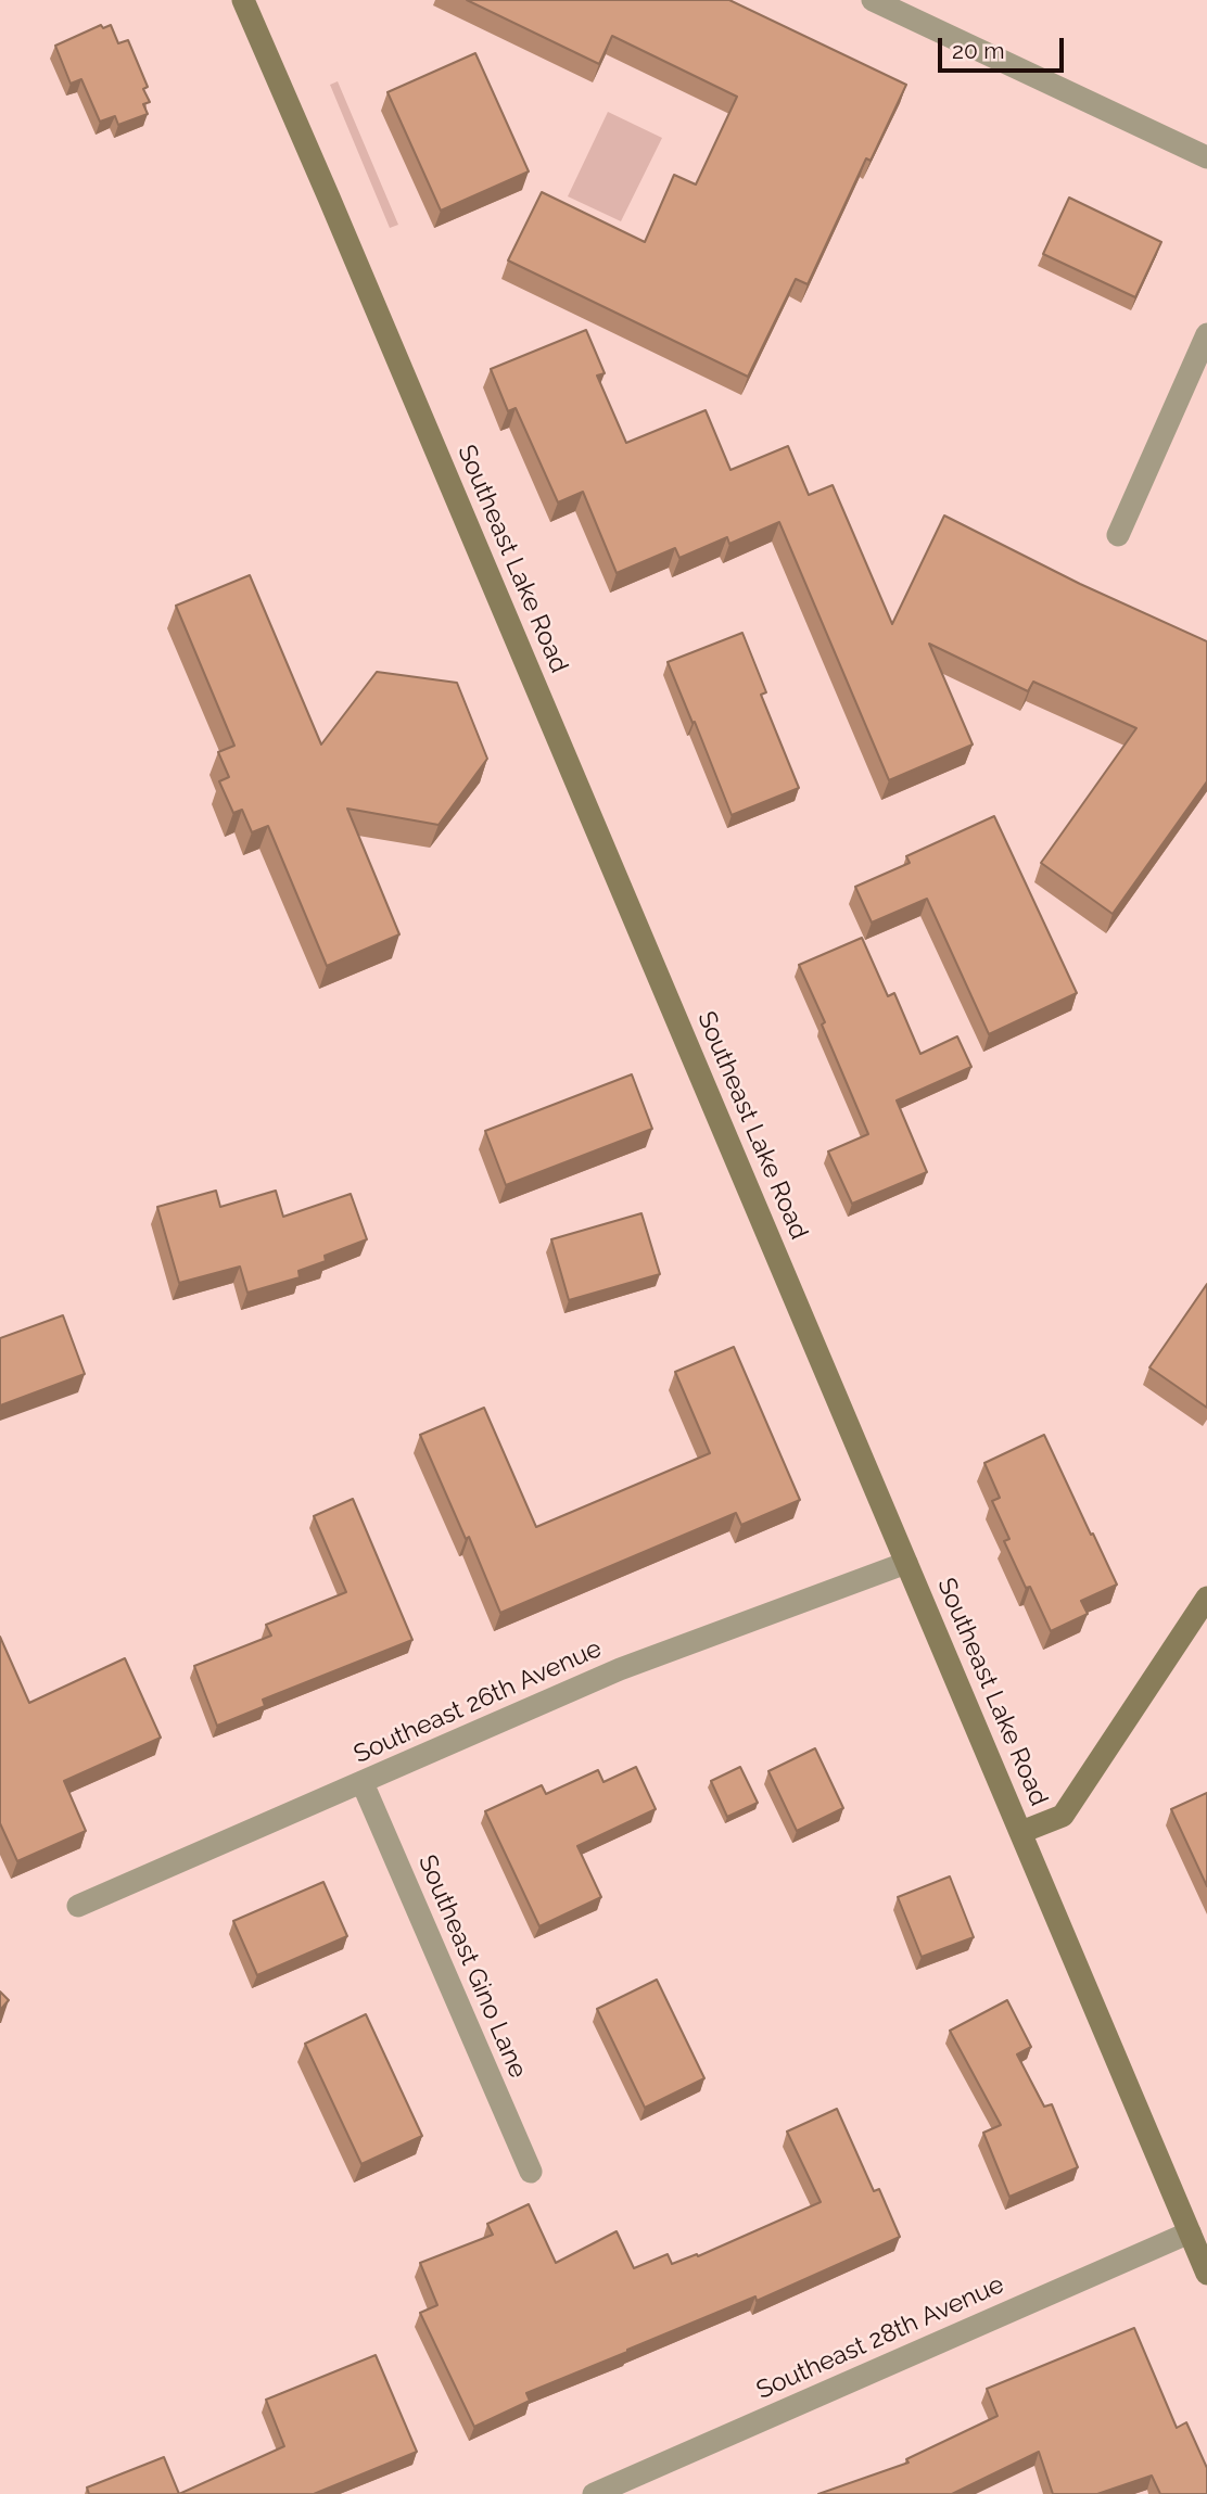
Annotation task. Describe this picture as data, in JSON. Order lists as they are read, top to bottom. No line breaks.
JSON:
{"streets":{"street":["Southeast Lake Road","Southeast 26th Avenue","Southeast Gino Lane","Southeast 28th Avenue"]},"crossings":[["Southeast Lake Road","Southeast 26th Avenue"],["Southeast Lake Road","Southeast 28th Avenue"],["Southeast 26th Avenue","Southeast Gino Lane"]],"scale_bar":"20 m"}
